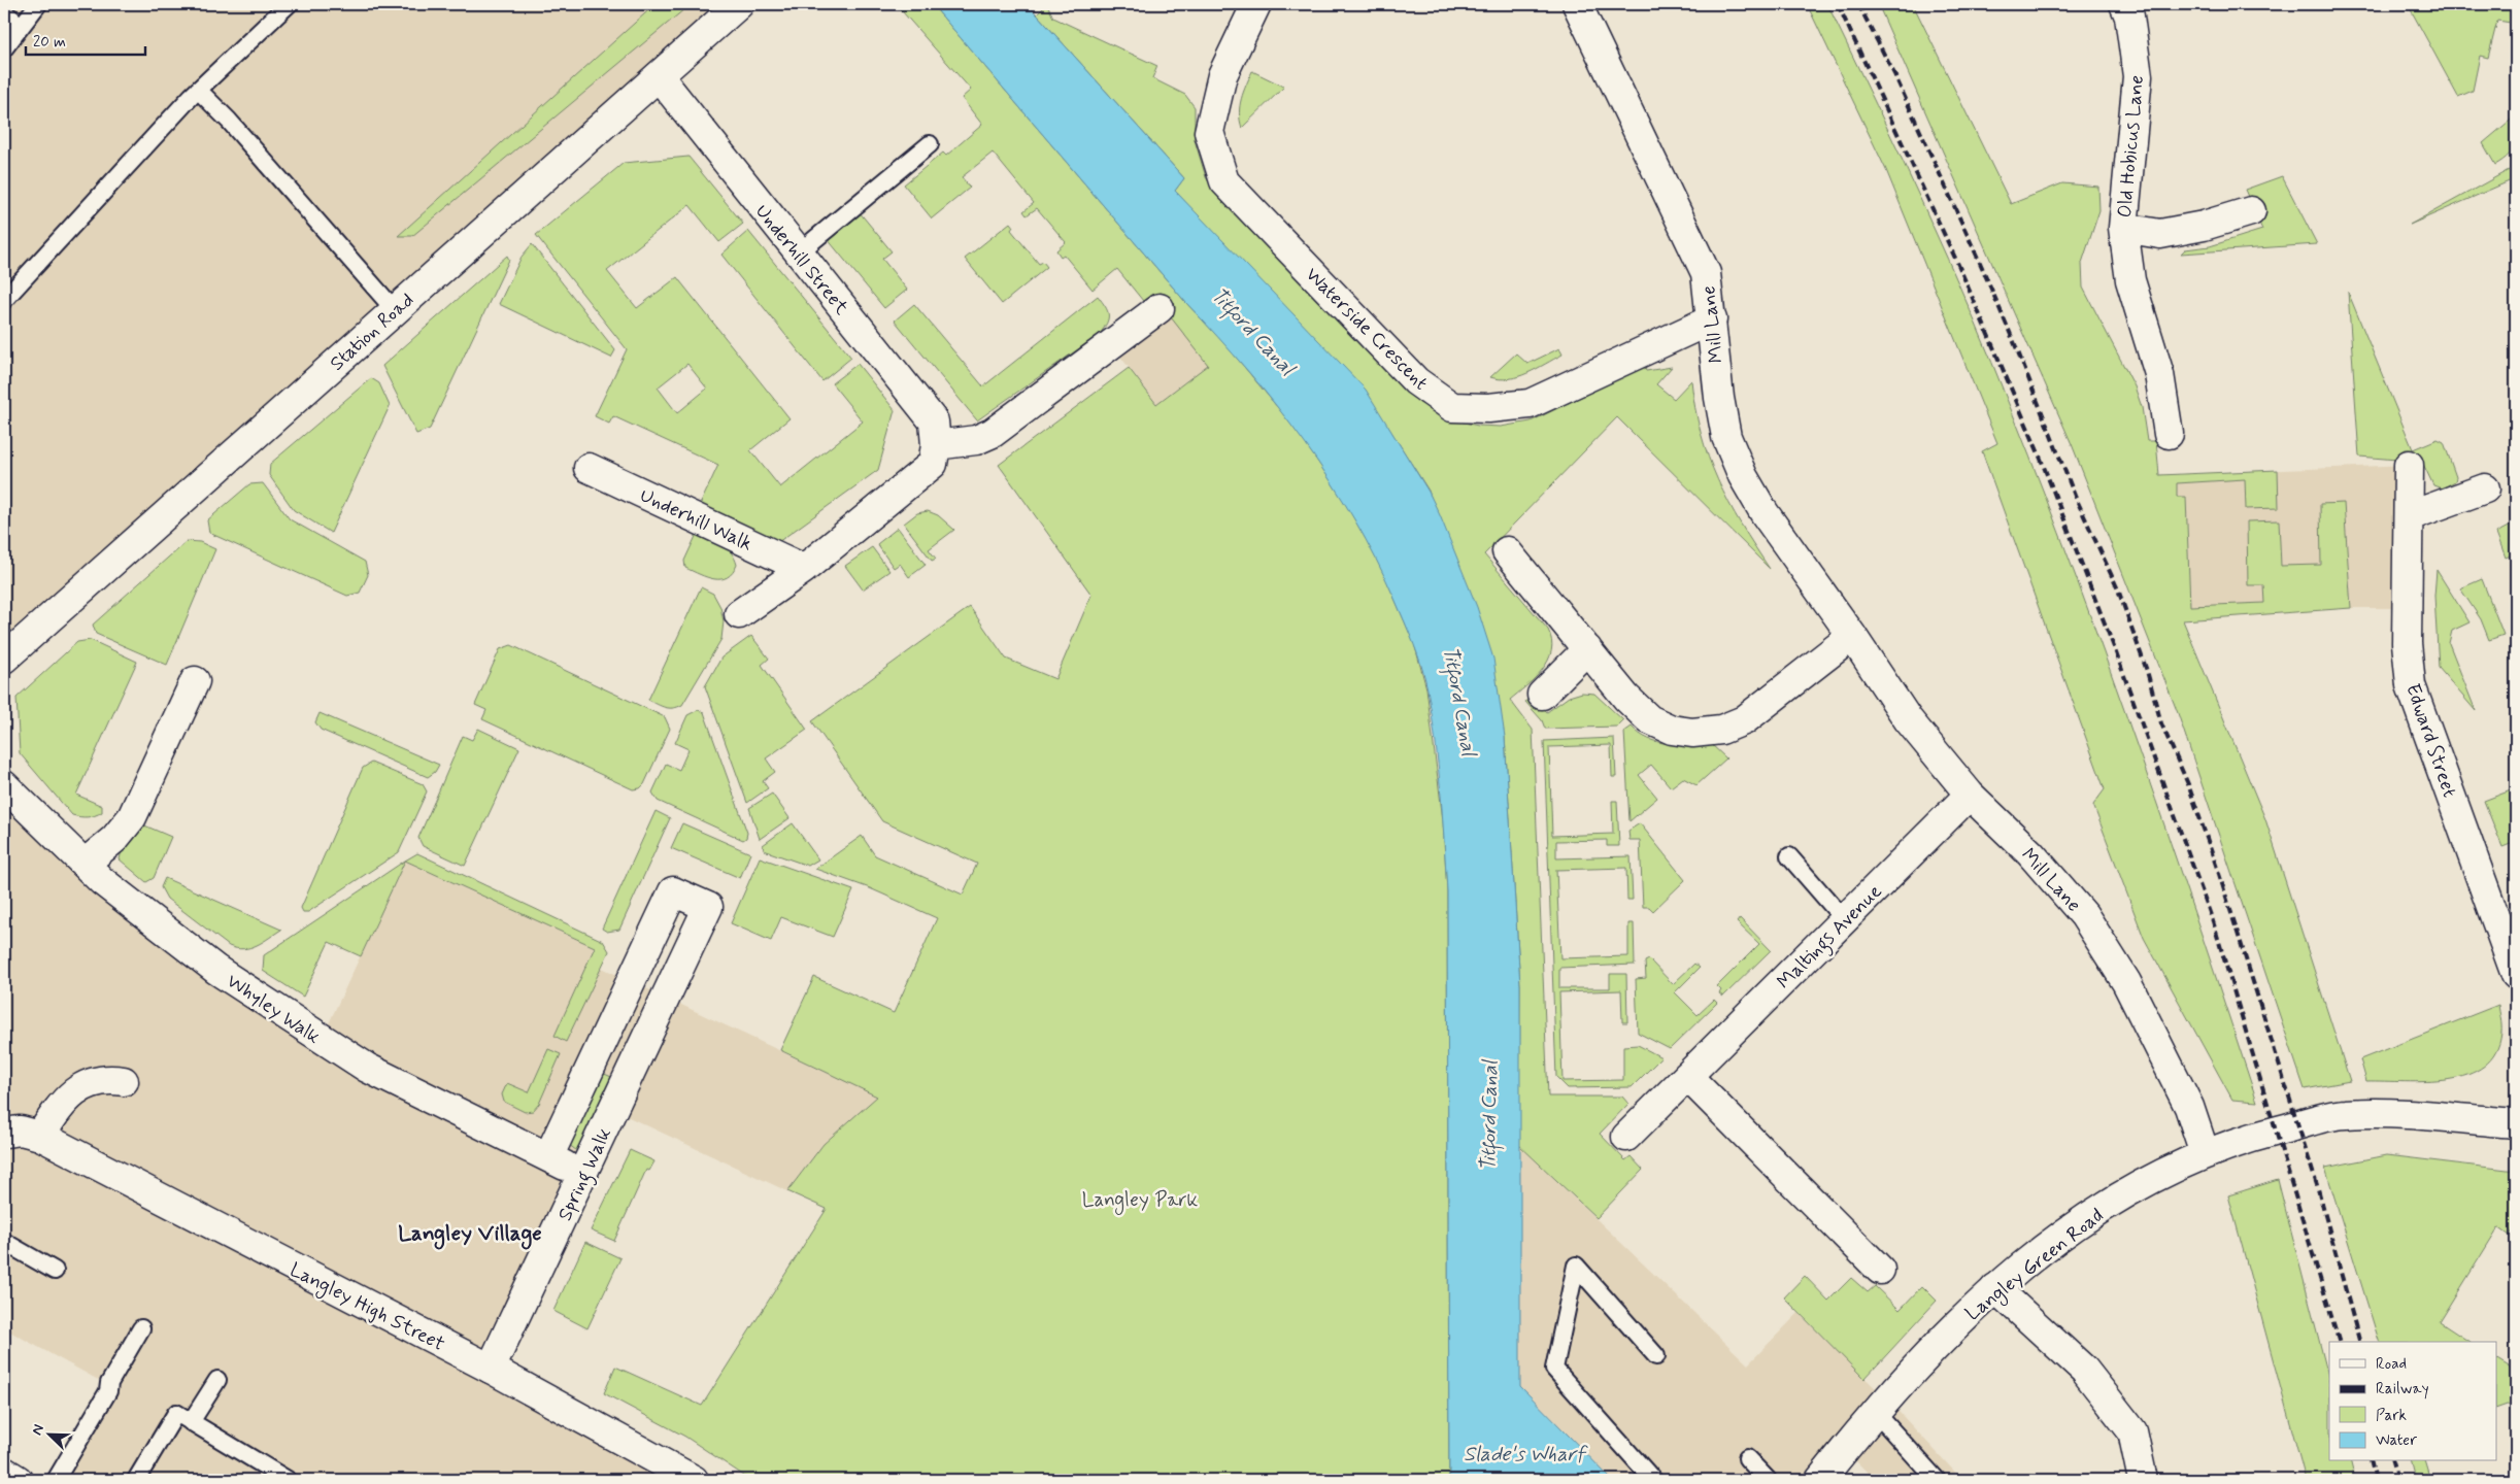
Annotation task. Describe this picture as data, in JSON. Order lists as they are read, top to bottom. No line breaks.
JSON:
{"streets":{"street":["Old Hobicus Lane","Underhill Street","Mill Lane","Waterside Crescent","Station Road","Underhill Walk","Edward Street","Maltings Avenue","Whyley Walk","Spring Walk","Langley Green Road","Langley High Street"]},"crossings":[["Underhill Street","Station Road"],["Underhill Street","Underhill Walk"],["Mill Lane","Waterside Crescent"],["Mill Lane","Maltings Avenue"],["Mill Lane","Langley Green Road"],["Whyley Walk","Spring Walk"],["Spring Walk","Langley High Street"]],"districts":["Langley Village"],"water":["Titford Canal","Slade's Wharf"],"parks":["Langley Park"],"legend":["Road","Railway","Park","Water"],"scale_bar":"20 m","north":"top left"}
